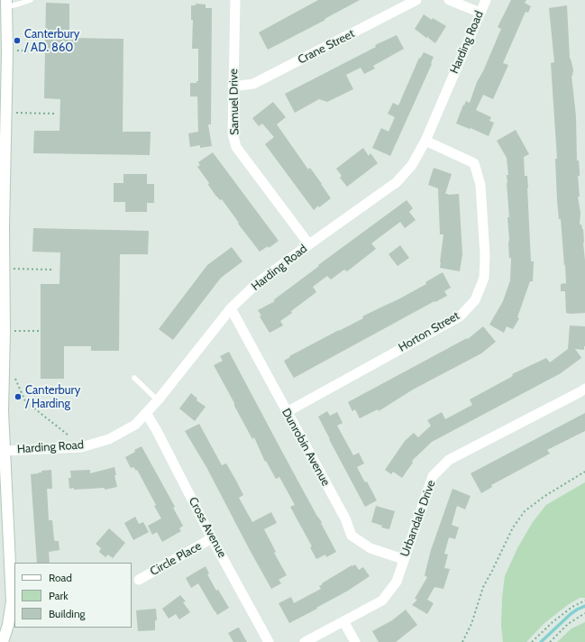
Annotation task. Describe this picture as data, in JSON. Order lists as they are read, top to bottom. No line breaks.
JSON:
{"streets":{"street":["Harding Road","Crane Street","Samuel Drive","Horton Street","Dunrobin Avenue","Urbandale Drive","Cross Avenue","Circle Place"]},"crossings":[["Harding Road","Samuel Drive"],["Harding Road","Horton Street"],["Harding Road","Dunrobin Avenue"],["Harding Road","Cross Avenue"],["Crane Street","Samuel Drive"],["Horton Street","Dunrobin Avenue"],["Dunrobin Avenue","Urbandale Drive"],["Cross Avenue","Circle Place"]],"places":["Canterbury / AD. 860","Canterbury / Harding"],"legend":["Road","Park","Building"]}
